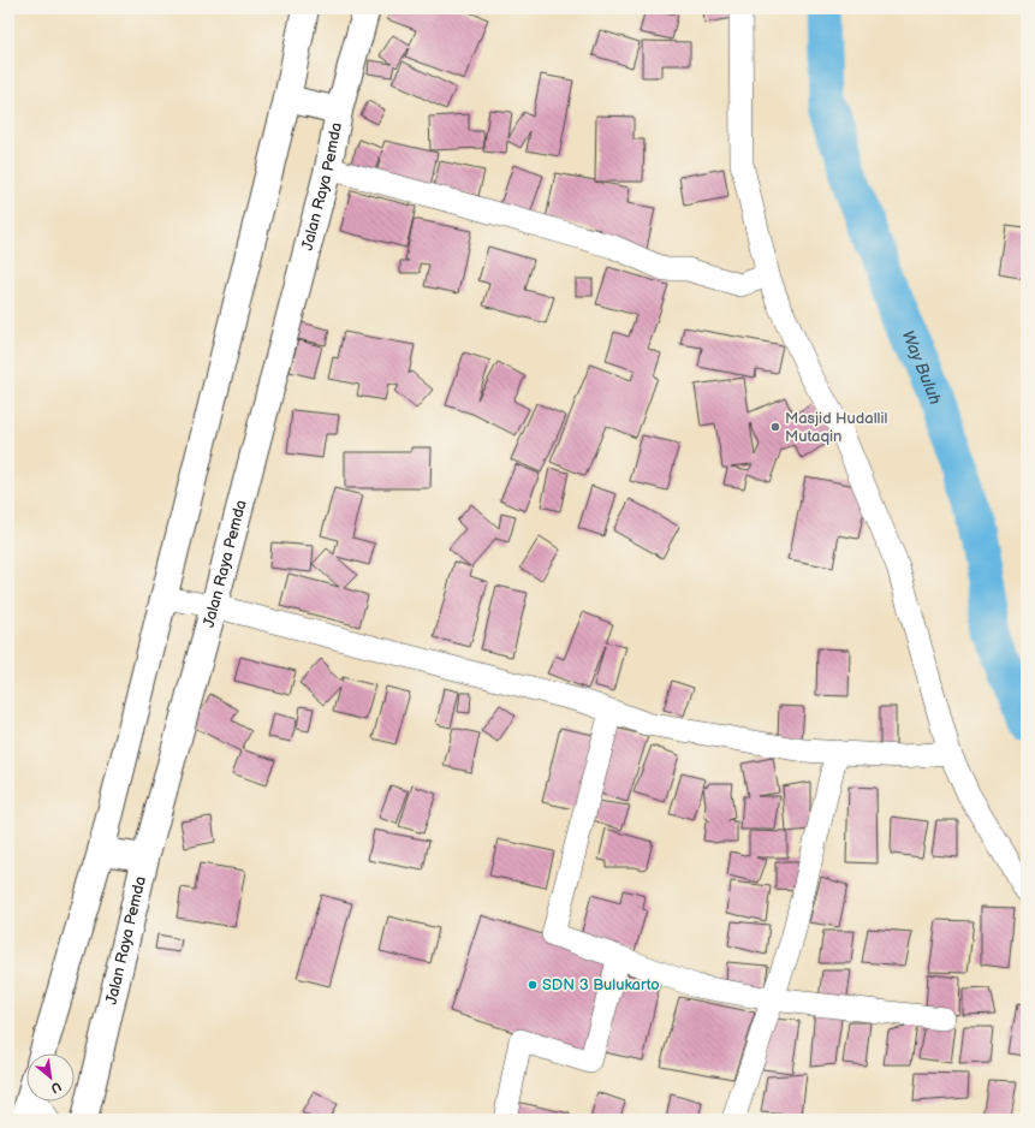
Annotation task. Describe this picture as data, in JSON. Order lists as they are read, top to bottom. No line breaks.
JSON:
{"streets":{"street":["Jalan Raya Pemda"]},"water":["Way Buluh"],"places":["Masjid Hudallil Mutaqin","SDN 3 Bulukarto"],"north":"bottom right"}
